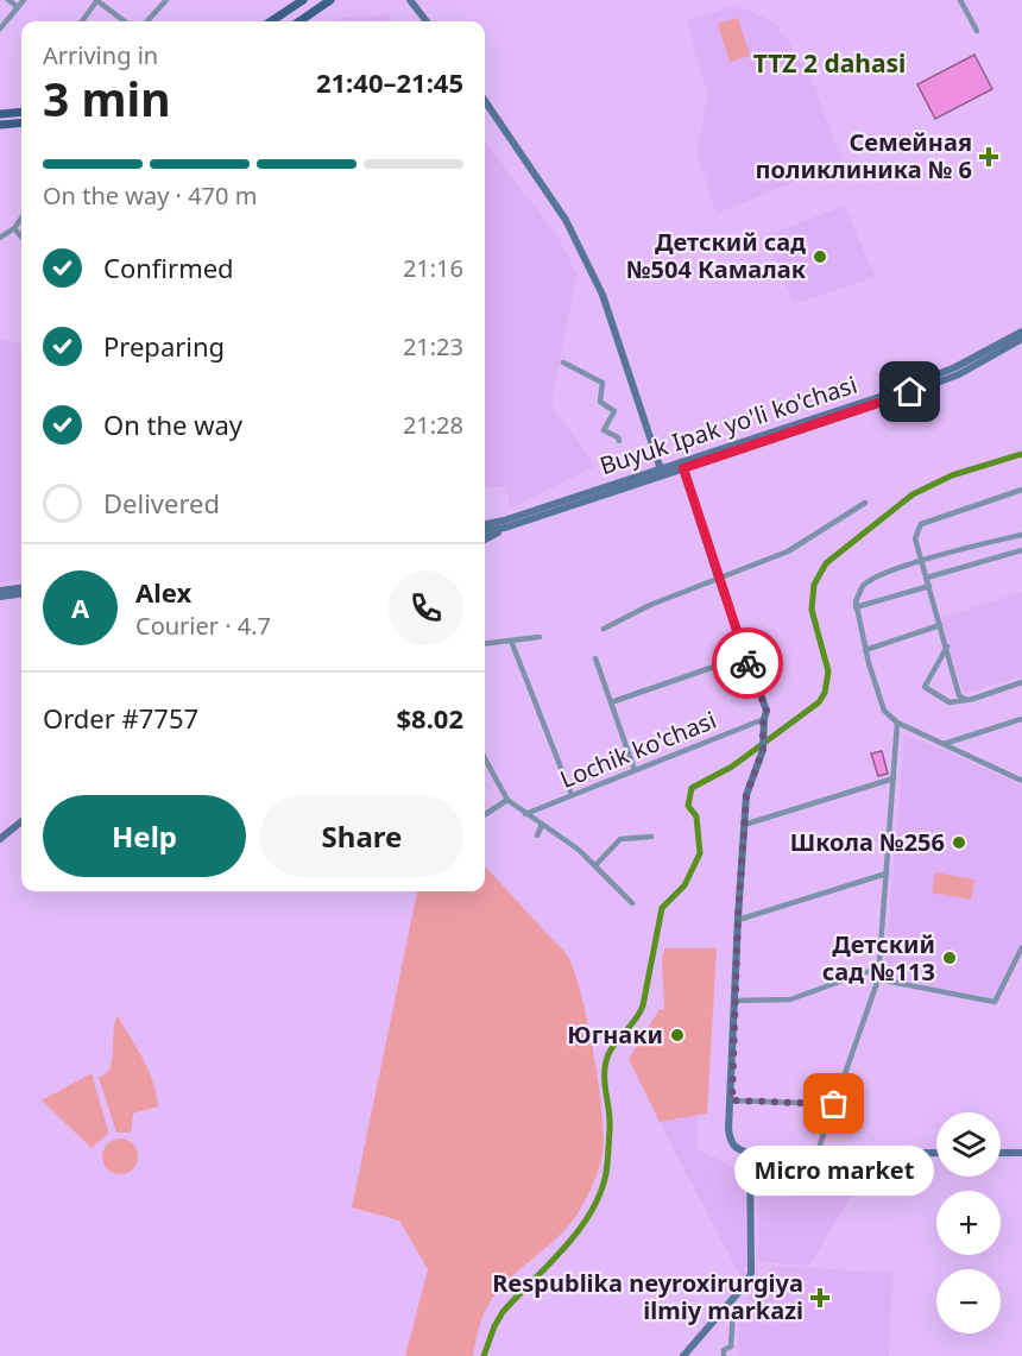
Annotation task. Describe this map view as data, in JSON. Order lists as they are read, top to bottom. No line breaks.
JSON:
{"streets":{"street":["Buyuk Ipak yo'li ko'chasi","Lochik ko'chasi"]},"districts":["TTZ 2 dahasi"],"places":{"health":["Семейная поликлиника № 6","Respublika neyroxirurgiya ilmiy markazi"],"other":["Детский сад №504 Камалак","Школа №256","Детский сад №113","Югнаки","Micro market"]},"page":{"heading":["3 min","Arriving in","21:40–21:45"],"panel":["Alex","Courier · 4.7","Order #7757","$8.02"],"bar":"On the way · 470 m","list":[["Confirmed","21:16"],["Preparing","21:23"],["On the way","21:28"],"Delivered"],"round":"A","buttons":["Help","Share"],"map_buttons":["+","−"],"bubble":"Micro market"}}
